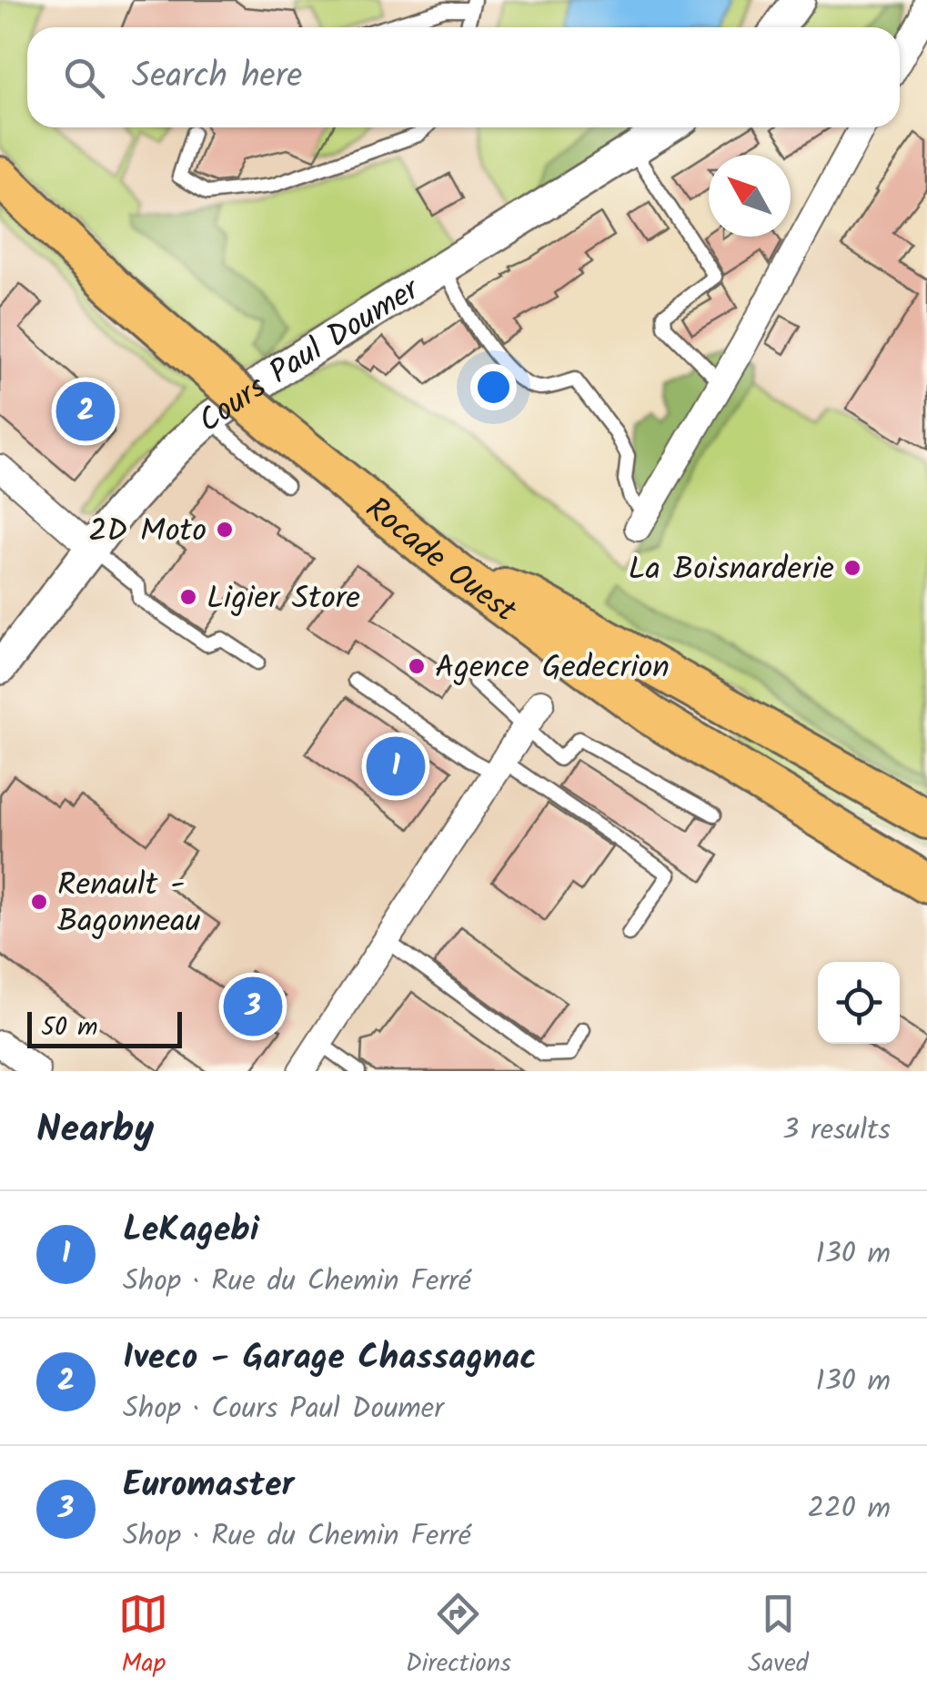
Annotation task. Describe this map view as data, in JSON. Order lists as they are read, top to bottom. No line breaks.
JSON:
{"streets":{"main road":["Rocade Ouest"],"street":["Cours Paul Doumer"]},"places":["2D Moto","La Boisnarderie","Ligier Store","Agence Gedecrion","Renault - Bagonneau"],"scale_bar":"50 m","north":"top left","page":{"search":"Search here","pins":["2","1","3"],"scale":"50 m","heading":["Nearby","3 results"],"list":[{"mark":"1","name":"LeKagebi","note":"Shop · Rue du Chemin Ferré","value":"130 m"},{"mark":"2","name":"Iveco - Garage Chassagnac","note":"Shop · Cours Paul Doumer","value":"130 m"},{"mark":"3","name":"Euromaster","note":"Shop · Rue du Chemin Ferré","value":"220 m"}],"nav":["Map","Directions","Saved"]}}
